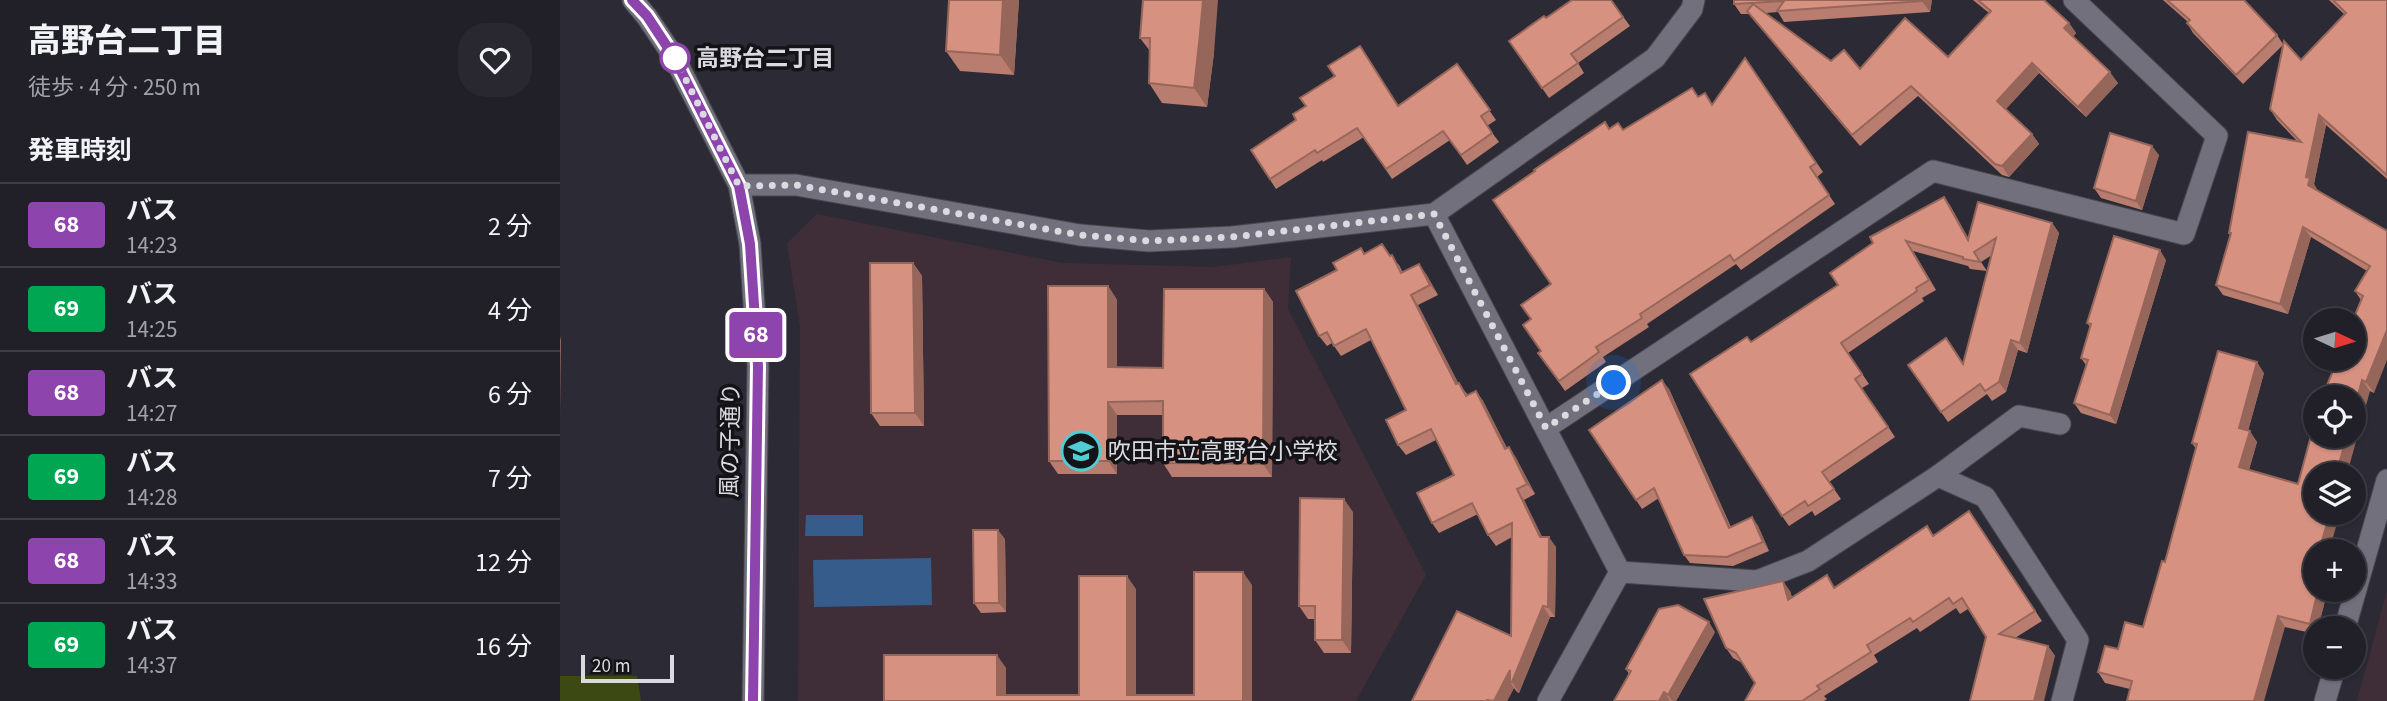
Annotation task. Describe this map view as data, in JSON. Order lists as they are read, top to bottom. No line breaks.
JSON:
{"streets":{"street":["風の子通り"]},"places":{"other":["高野台二丁目"],"school or university":["吹田市立高野台小学校"]},"lines":["bus line 68"],"scale_bar":"20 m","north":"right","page":{"heading":[["高野台二丁目","徒歩 · 4 分 · 250 m"],"発車時刻"],"on_map":"68","list":[{"mark":"68","name":"バス","note":"14:23","value":"2 分"},{"mark":"69","name":"バス","note":"14:25","value":"4 分"},{"mark":"68","name":"バス","note":"14:27","value":"6 分"},{"mark":"69","name":"バス","note":"14:28","value":"7 分"},{"mark":"68","name":"バス","note":"14:33","value":"12 分"},{"mark":"69","name":"バス","note":"14:37","value":"16 分"}],"map_buttons":["+","−"],"scale":"20 m"}}
